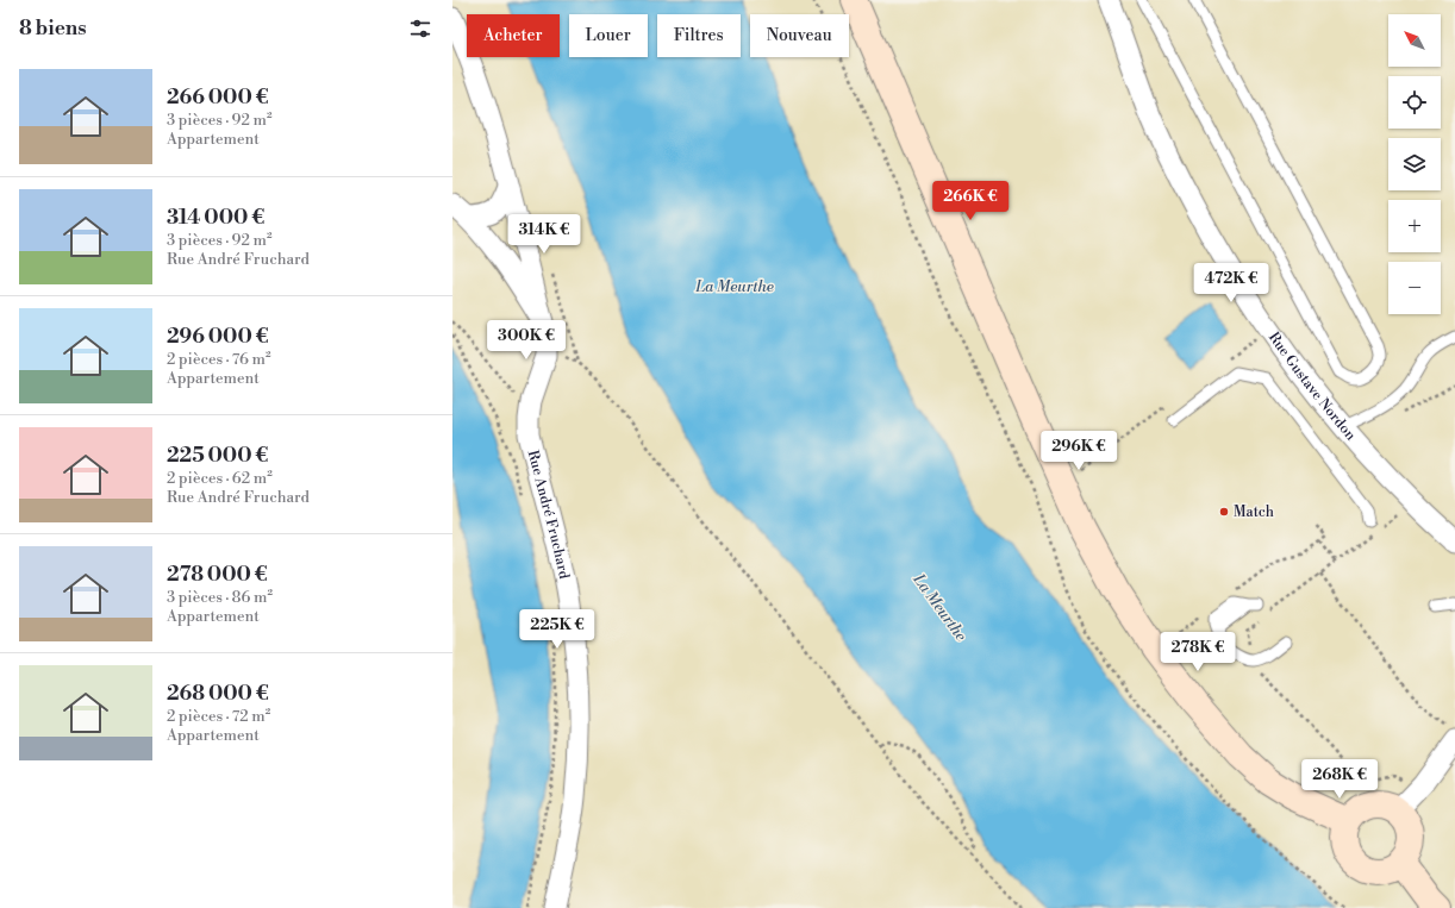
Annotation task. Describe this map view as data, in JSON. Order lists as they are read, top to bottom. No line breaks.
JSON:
{"streets":{"street":["Rue Gustave Nordon","Rue André Fruchard"]},"water":["La Meurthe"],"places":["Match"],"north":"top left","page":{"heading":"8 biens","map_buttons":["+","−"],"chip":["Acheter","Louer","Filtres","Nouveau"],"list":[{"name":"266 000 €","note":"3 pièces · 92 m² · Appartement"},{"name":"314 000 €","note":"3 pièces · 92 m² · Rue André Fruchard"},{"name":"296 000 €","note":"2 pièces · 76 m² · Appartement"},{"name":"225 000 €","note":"2 pièces · 62 m² · Rue André Fruchard"},{"name":"278 000 €","note":"3 pièces · 86 m² · Appartement"},{"name":"268 000 €","note":"2 pièces · 72 m² · Appartement"}],"price":["266K €","314K €","472K €","300K €","296K €","225K €","278K €","268K €"]}}
